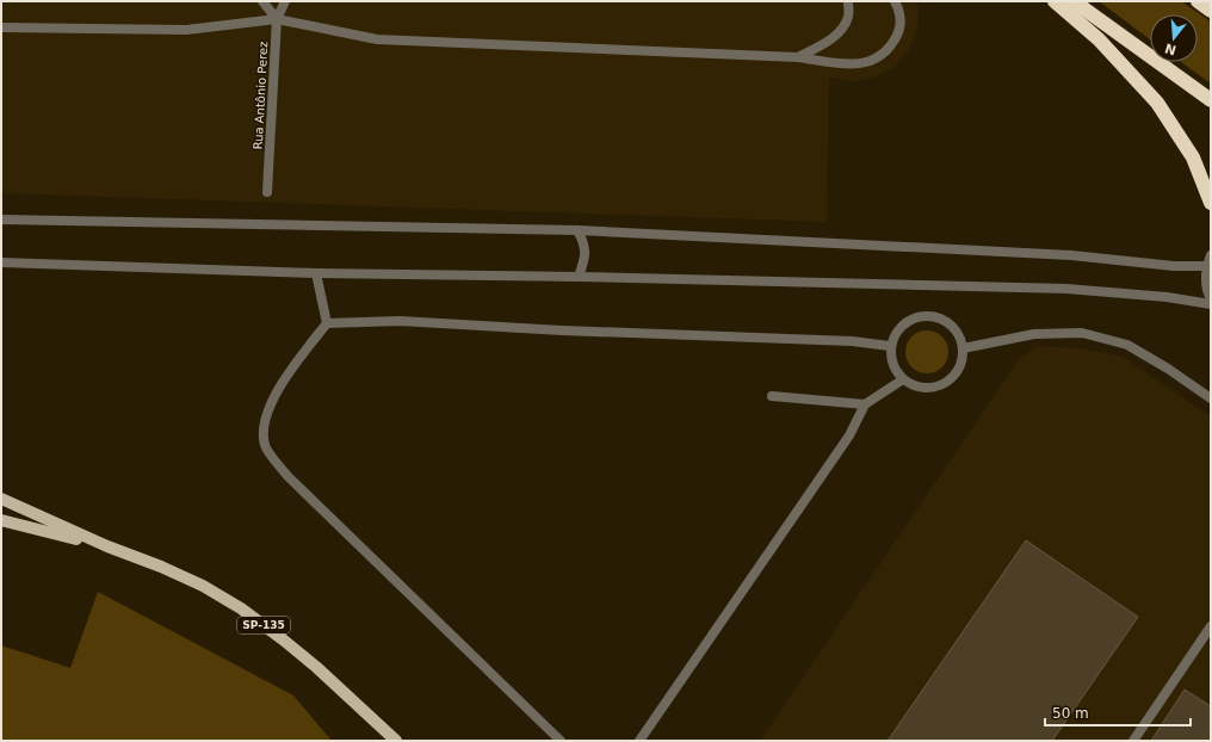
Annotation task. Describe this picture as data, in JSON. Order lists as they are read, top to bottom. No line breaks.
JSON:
{"streets":{"main road":["SP-135"],"street":["Rua Antônio Perez"]},"scale_bar":"50 m","north":"bottom"}
